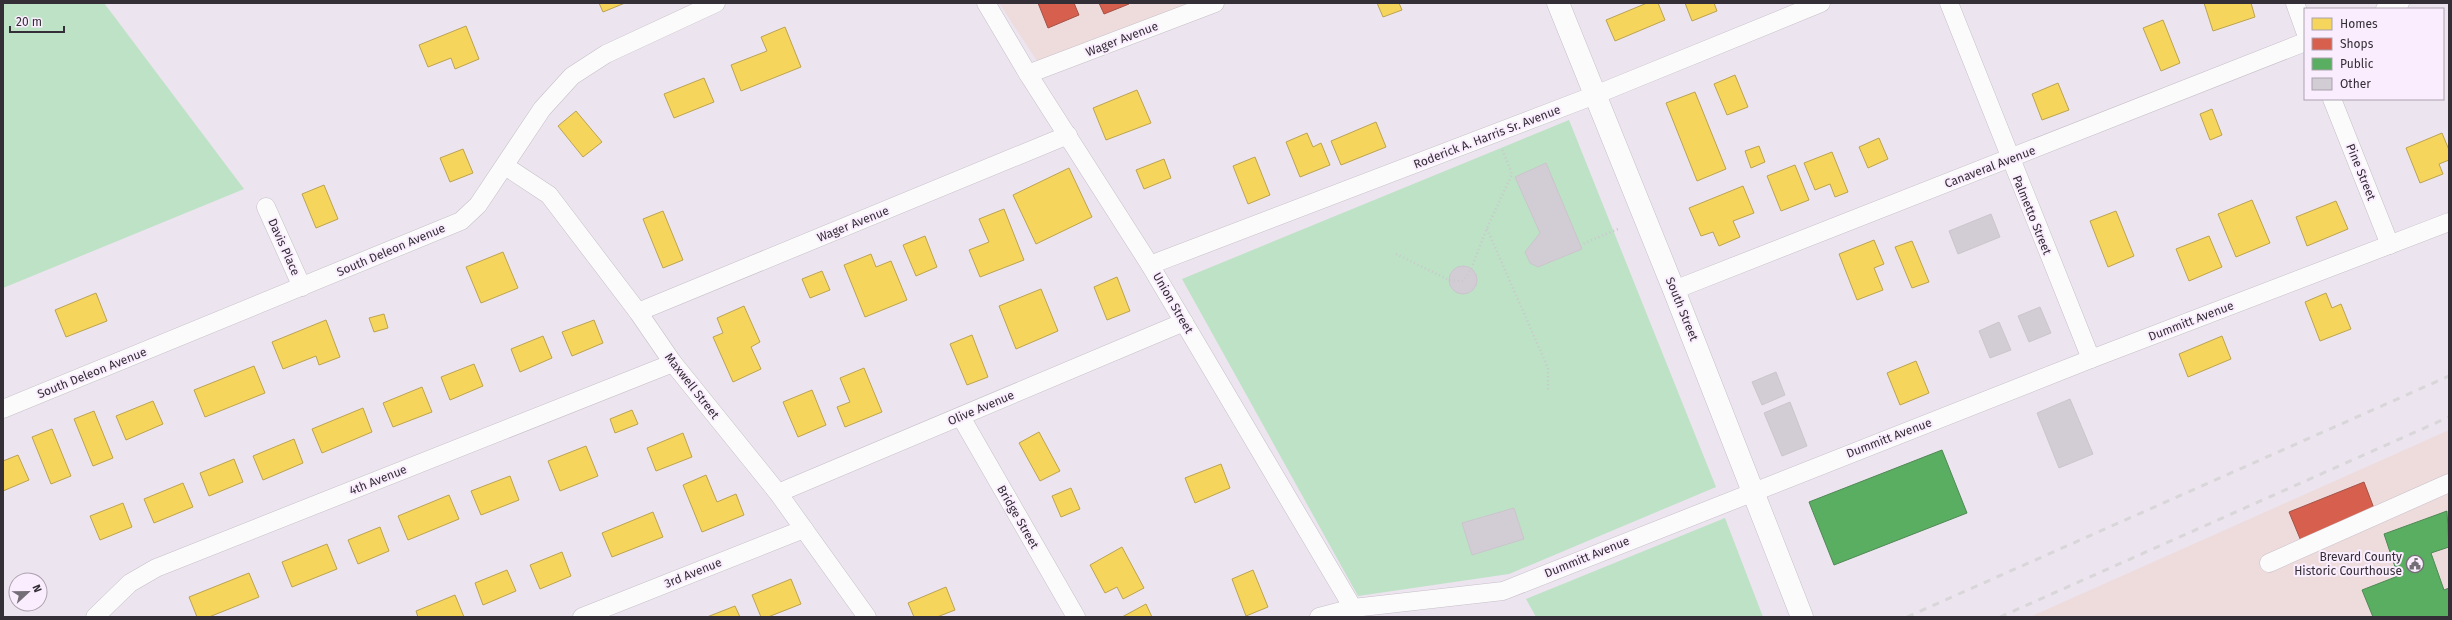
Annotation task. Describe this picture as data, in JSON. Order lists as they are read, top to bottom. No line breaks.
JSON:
{"streets":{"main road":["South Street"],"street":["Wager Avenue","Roderick A. Harris Sr. Avenue","Canaveral Avenue","Pine Street","Palmetto Street","Davis Place","South Deleon Avenue","Union Street","Dummitt Avenue","Maxwell Street","Olive Avenue","4th Avenue","Bridge Street","3rd Avenue"]},"crossings":[["Wager Avenue","Union Street"],["Wager Avenue","Maxwell Street"],["Roderick A. Harris Sr. Avenue","Union Street"],["Roderick A. Harris Sr. Avenue","South Street"],["Canaveral Avenue","Palmetto Street"],["Canaveral Avenue","South Street"],["Pine Street","Dummitt Avenue"],["Palmetto Street","Dummitt Avenue"],["Davis Place","South Deleon Avenue"],["South Deleon Avenue","Maxwell Street"],["Union Street","Dummitt Avenue"],["Union Street","Olive Avenue"],["South Street","Dummitt Avenue"],["Maxwell Street","Olive Avenue"],["Maxwell Street","4th Avenue"],["Maxwell Street","3rd Avenue"],["Olive Avenue","Bridge Street"]],"places":{"public building":["Brevard County Historic Courthouse"]},"legend":["Homes","Shops","Public","Other"],"scale_bar":"20 m","north":"right"}
